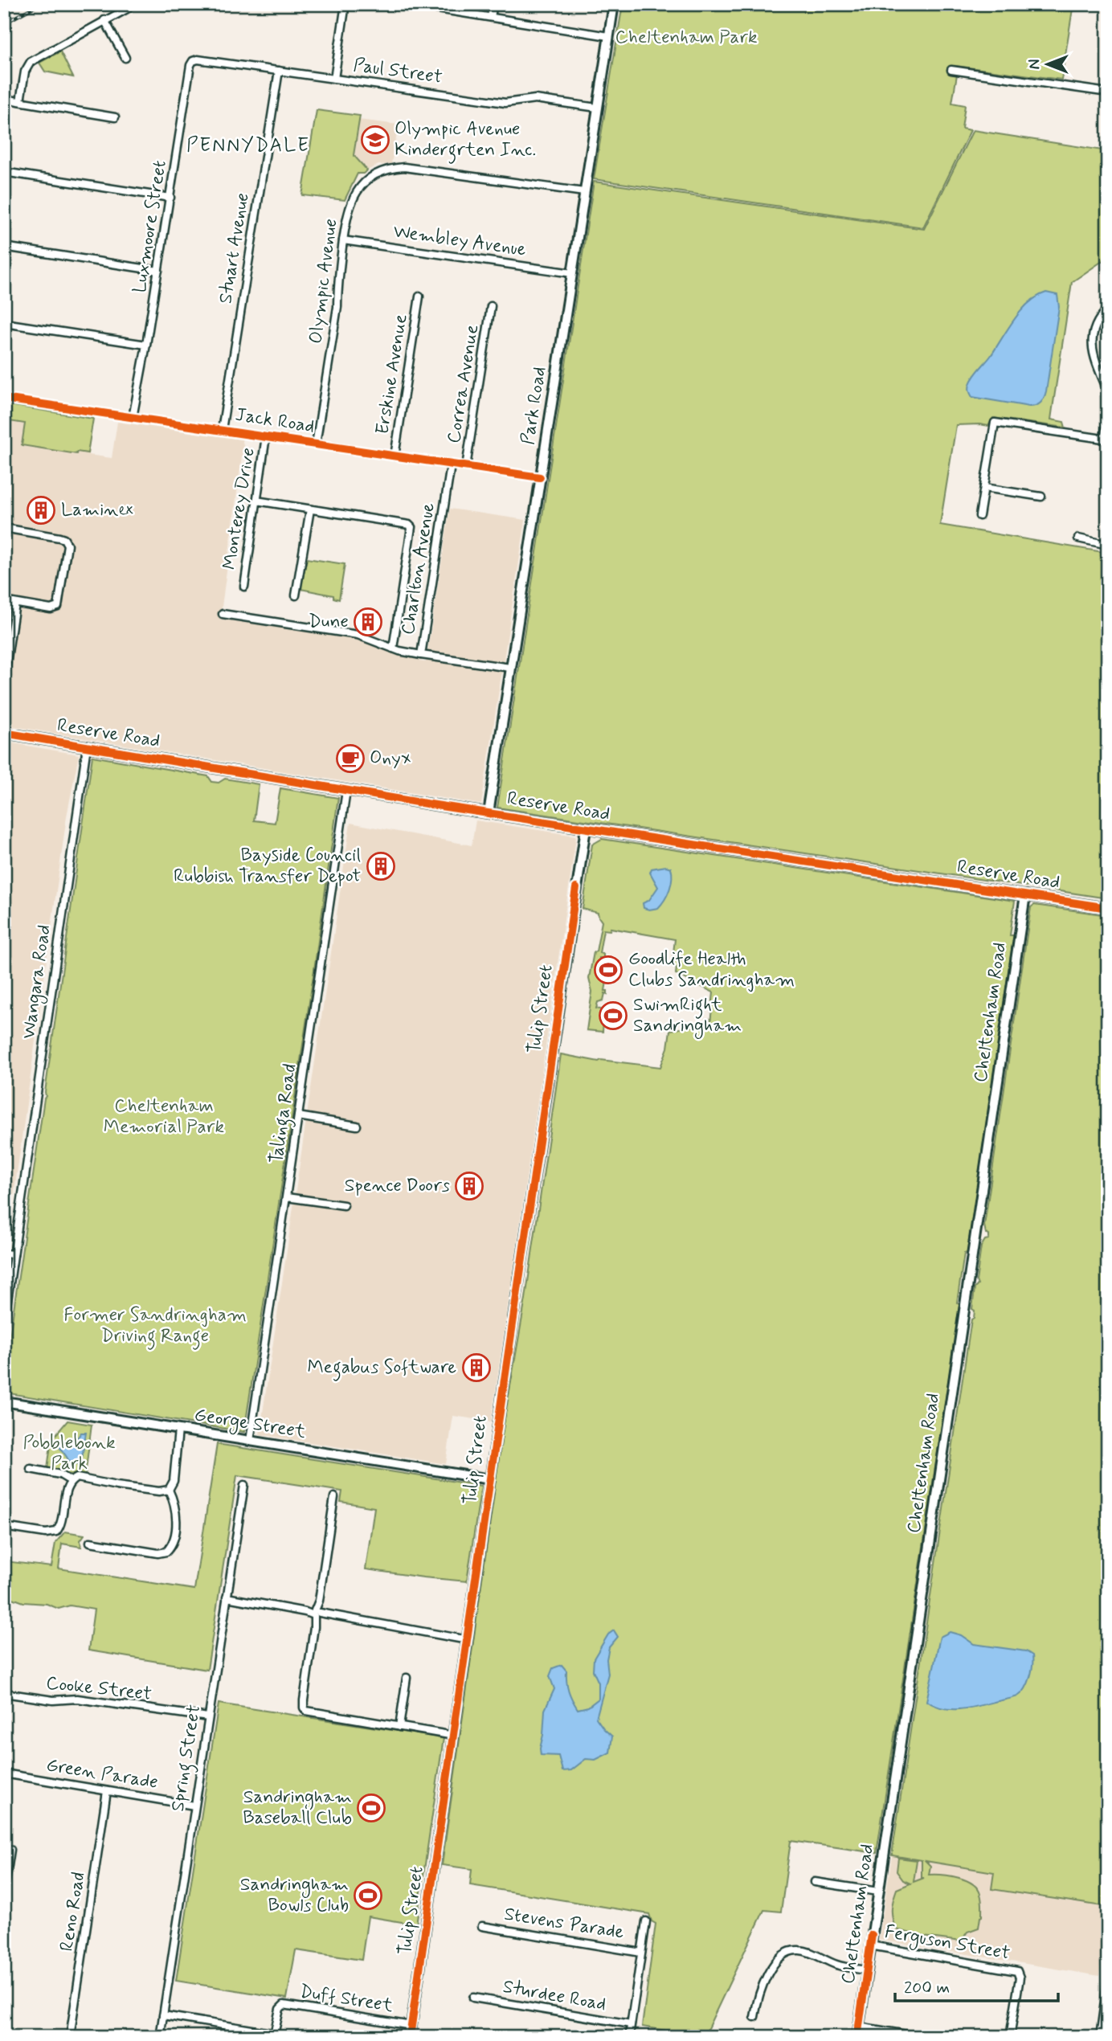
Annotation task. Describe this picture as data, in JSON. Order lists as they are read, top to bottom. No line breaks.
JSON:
{"streets":{"street":["Paul Street","Luxmoore Street","Wembley Avenue","Stuart Avenue","Olympic Avenue","Erskine Avenue","Correa Avenue","Park Road","Jack Road","Monterey Drive","Charlton Avenue","Reserve Road","Wangara Road","Tulip Street","Cheltenham Road","Talinga Road","George Street","Cooke Street","Spring Street","Green Parade","Reno Road","Stevens Parade","Ferguson Street","Sturdee Road","Duff Street"]},"crossings":[["Paul Street","Luxmoore Street"],["Paul Street","Stuart Avenue"],["Paul Street","Park Road"],["Luxmoore Street","Jack Road"],["Wembley Avenue","Olympic Avenue"],["Wembley Avenue","Park Road"],["Stuart Avenue","Jack Road"],["Olympic Avenue","Park Road"],["Olympic Avenue","Jack Road"],["Erskine Avenue","Jack Road"],["Correa Avenue","Jack Road"],["Park Road","Jack Road"],["Park Road","Charlton Avenue"],["Park Road","Reserve Road"],["Jack Road","Monterey Drive"],["Jack Road","Charlton Avenue"],["Reserve Road","Wangara Road"],["Reserve Road","Tulip Street"],["Reserve Road","Cheltenham Road"],["Reserve Road","Talinga Road"],["Tulip Street","George Street"],["Tulip Street","Duff Street"],["Cheltenham Road","Ferguson Street"],["Talinga Road","George Street"],["Cooke Street","Spring Street"],["Spring Street","Green Parade"],["Spring Street","Duff Street"],["Green Parade","Reno Road"]],"districts":["PENNYDALE"],"parks":["Cheltenham Park","Cheltenham Memorial Park","Former Sandringham Driving Range","Pobblebonk Park"],"places":{"school or university":["Olympic Avenue Kindergrten Inc."],"building":["Laminex","Dune","Bayside Council Rubbish Transfer Depot","Spence Doors","Megabus Software"],"cafe":["Onyx"],"sports":["Goodlife Health Clubs Sandringham","SwimRight Sandringham","Sandringham Baseball Club","Sandringham Bowls Club"]},"scale_bar":"200 m","north":"left"}
